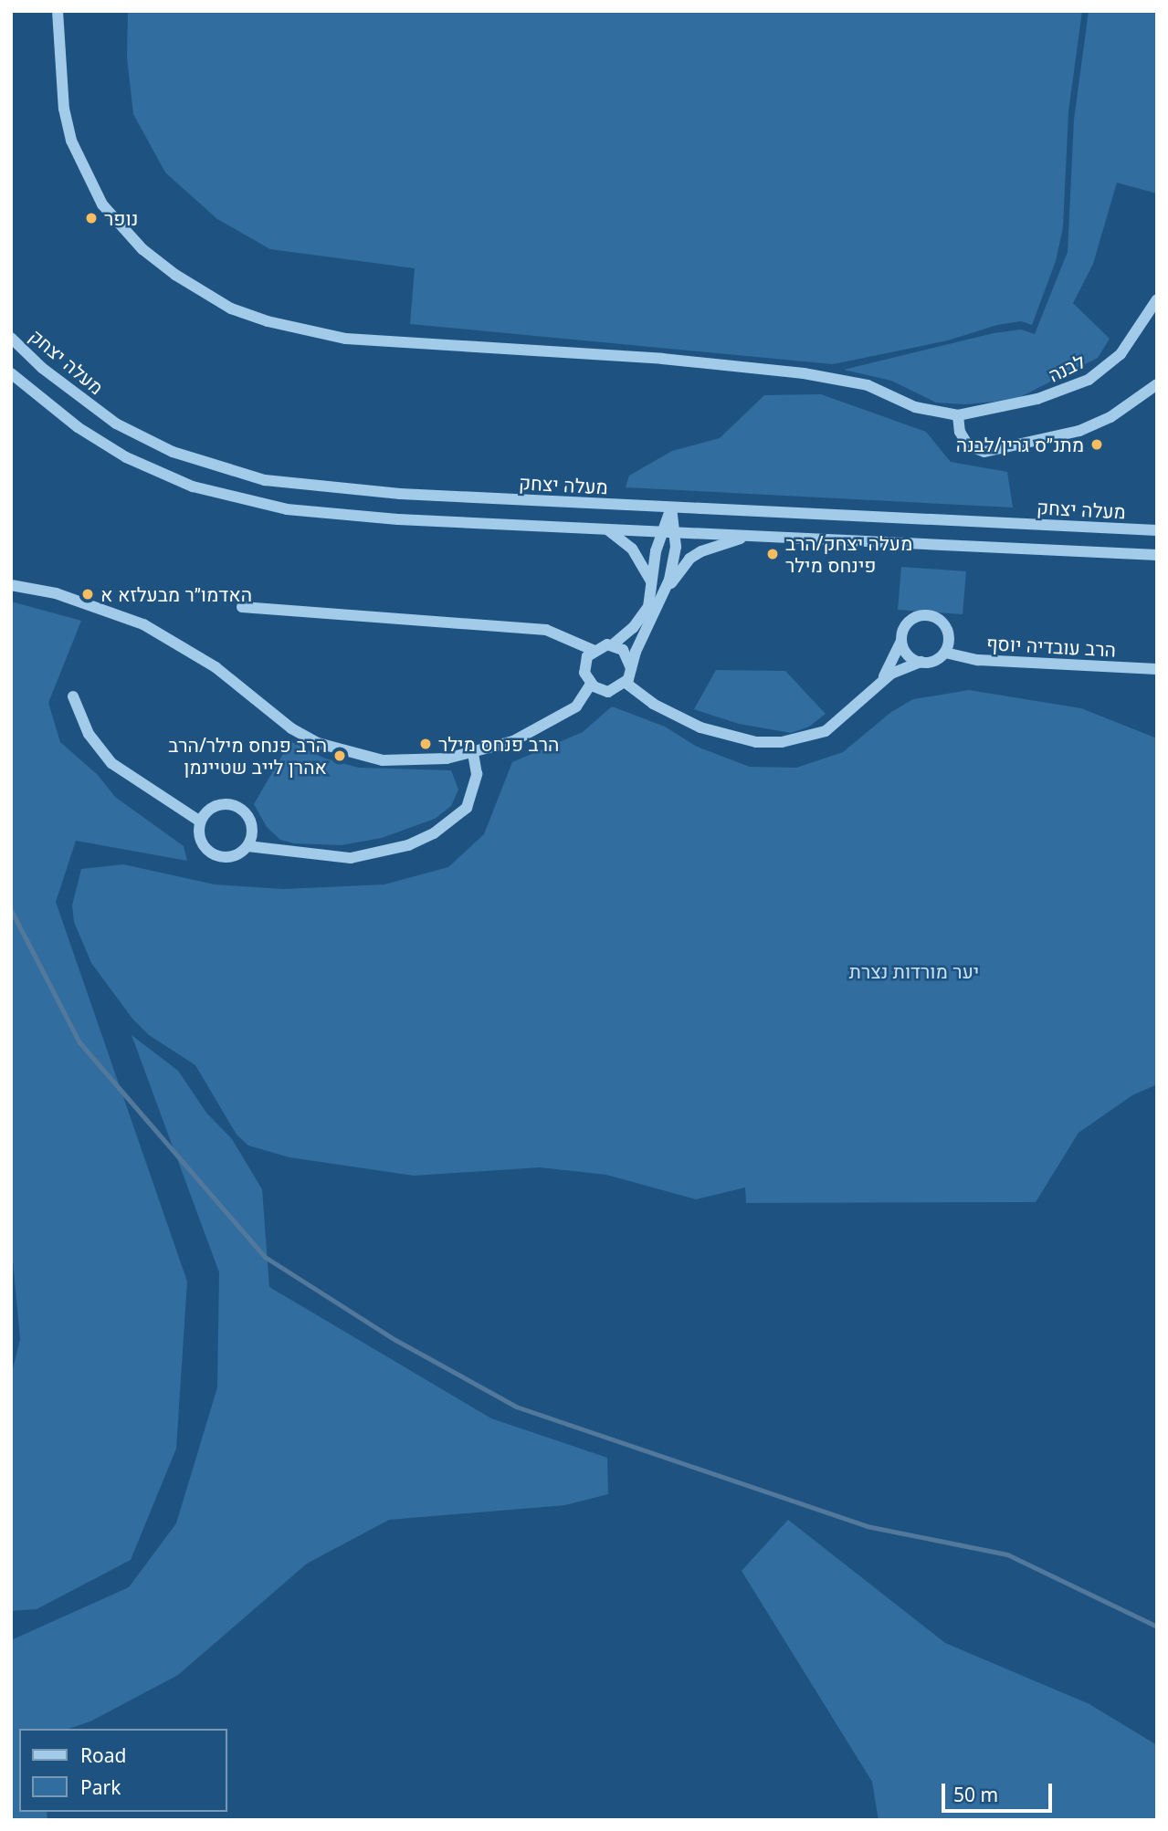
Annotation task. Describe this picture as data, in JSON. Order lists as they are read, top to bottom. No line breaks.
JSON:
{"streets":{"street":["מעלה יצחק","לבנה","הרב עובדיה יוסף"]},"parks":["יער מורדות נצרת"],"places":["נופר","מתנ״ס גרין/לבנה","מעלה יצחק/הרב פינחס מילר","האדמו״ר מבעלזא א","הרב פנחס מילר","הרב פנחס מילר/הרב אהרן לייב שטיינמן"],"legend":["Road","Park"],"scale_bar":"50 m"}
